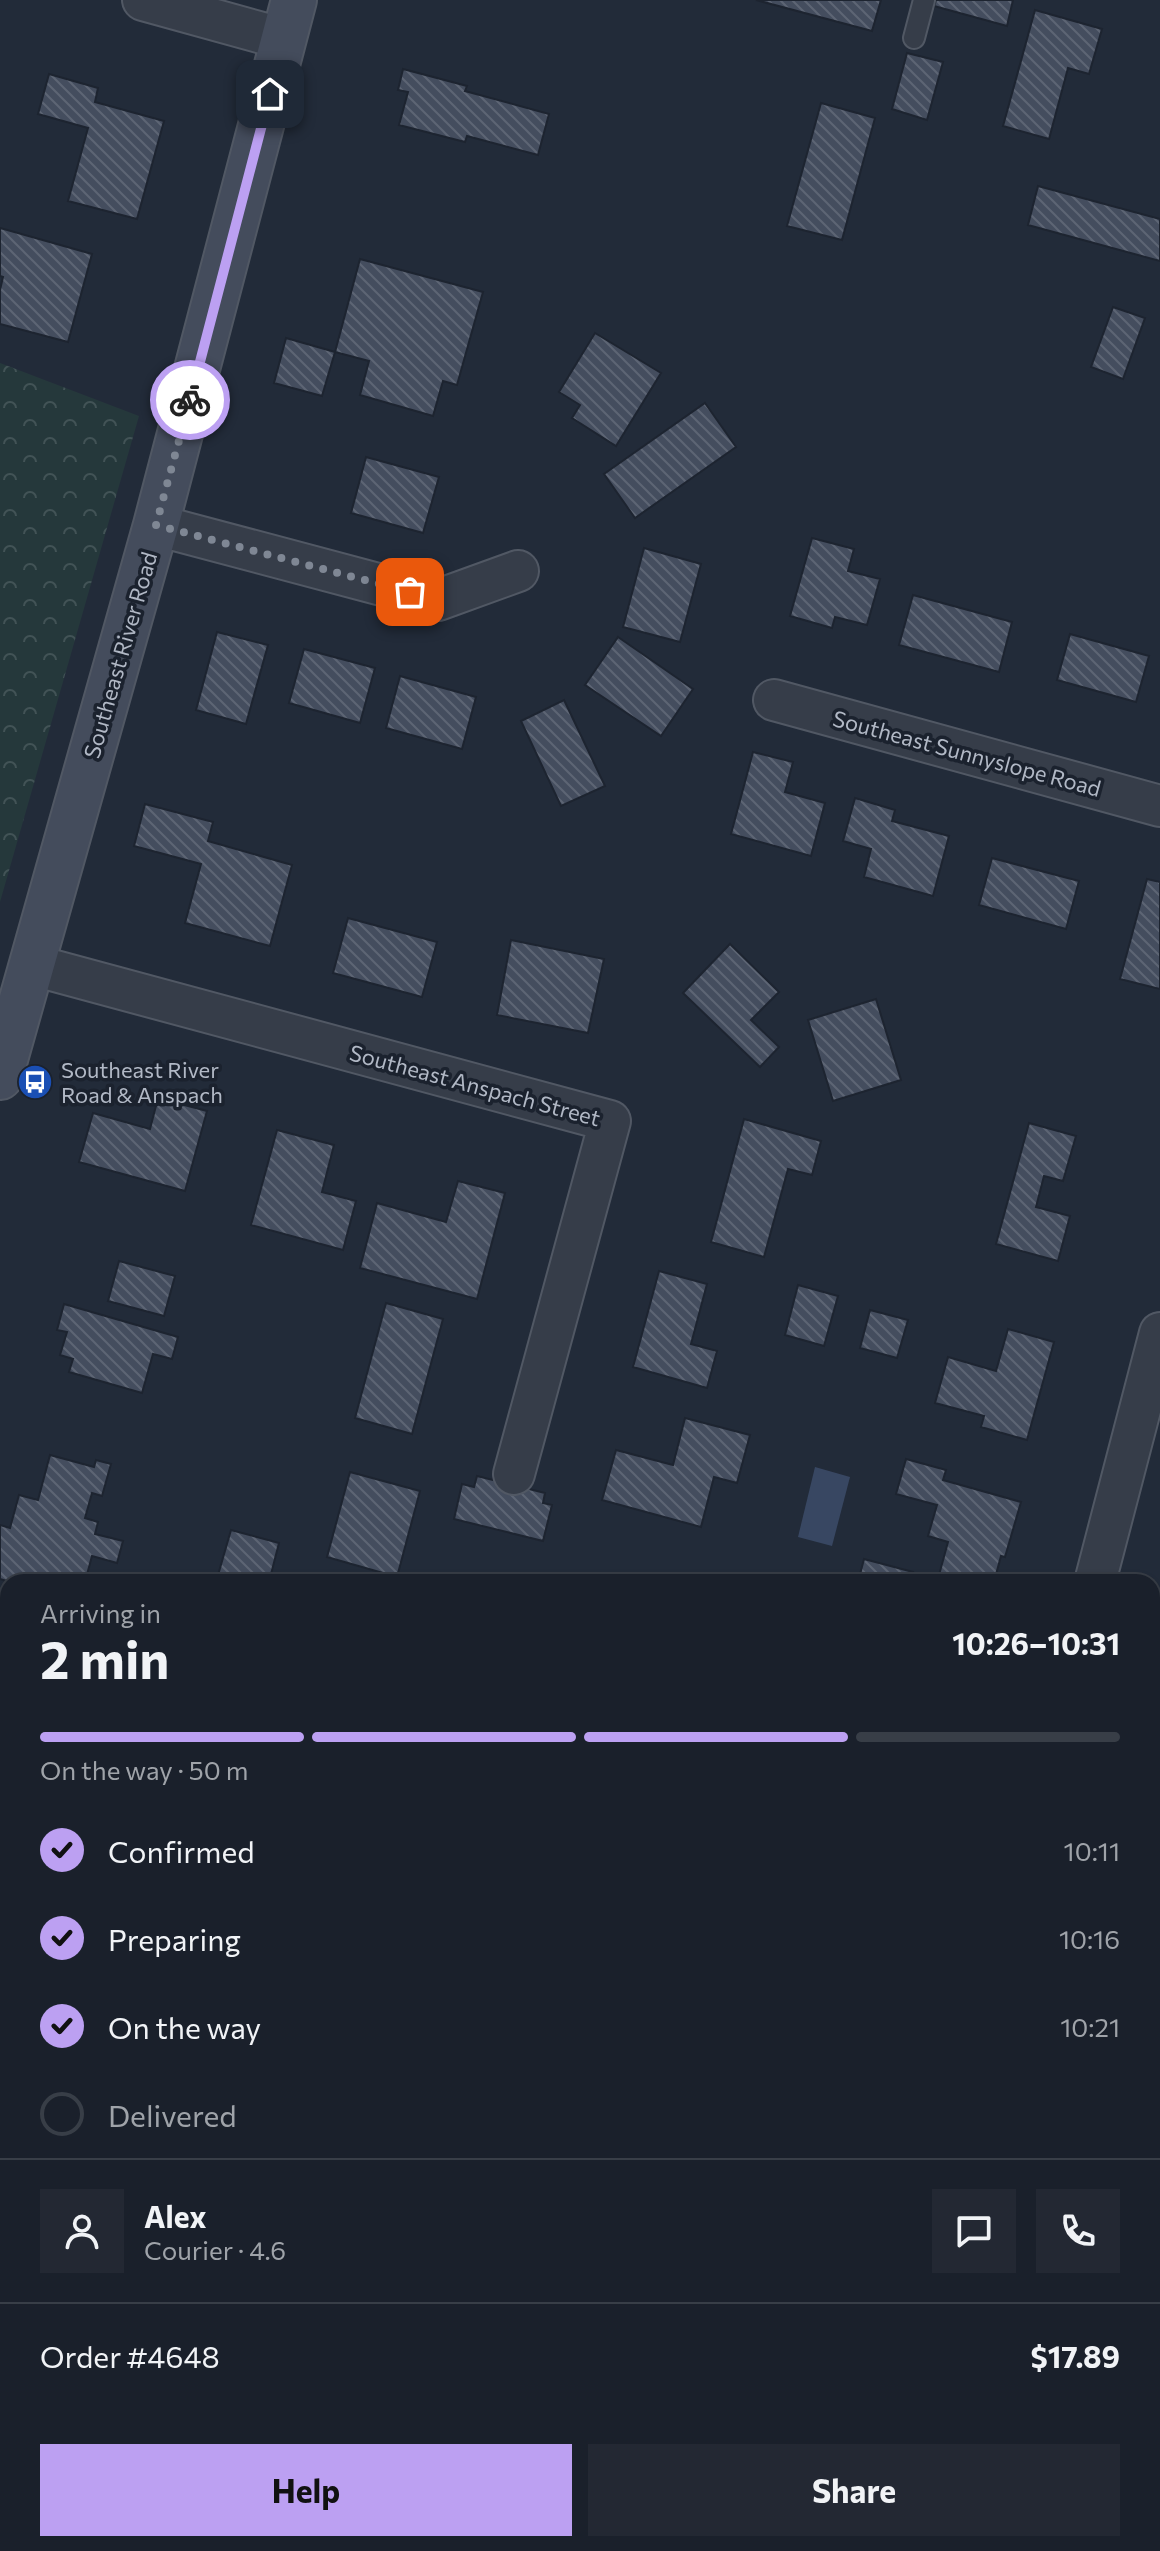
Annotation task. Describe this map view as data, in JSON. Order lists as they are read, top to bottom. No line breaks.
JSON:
{"streets":{"street":["Southeast River Road","Southeast Sunnyslope Road","Southeast Anspach Street"]},"crossings":[["Southeast River Road","Southeast Anspach Street"]],"places":{"bus stop":["Southeast River Road & Anspach"]},"page":{"heading":["2 min","Arriving in","10:26–10:31"],"panel":["Alex","Courier · 4.6","Order #4648","$17.89"],"bar":"On the way · 50 m","list":[["Confirmed","10:11"],["Preparing","10:16"],["On the way","10:21"],"Delivered"],"buttons":["Help","Share"]}}
